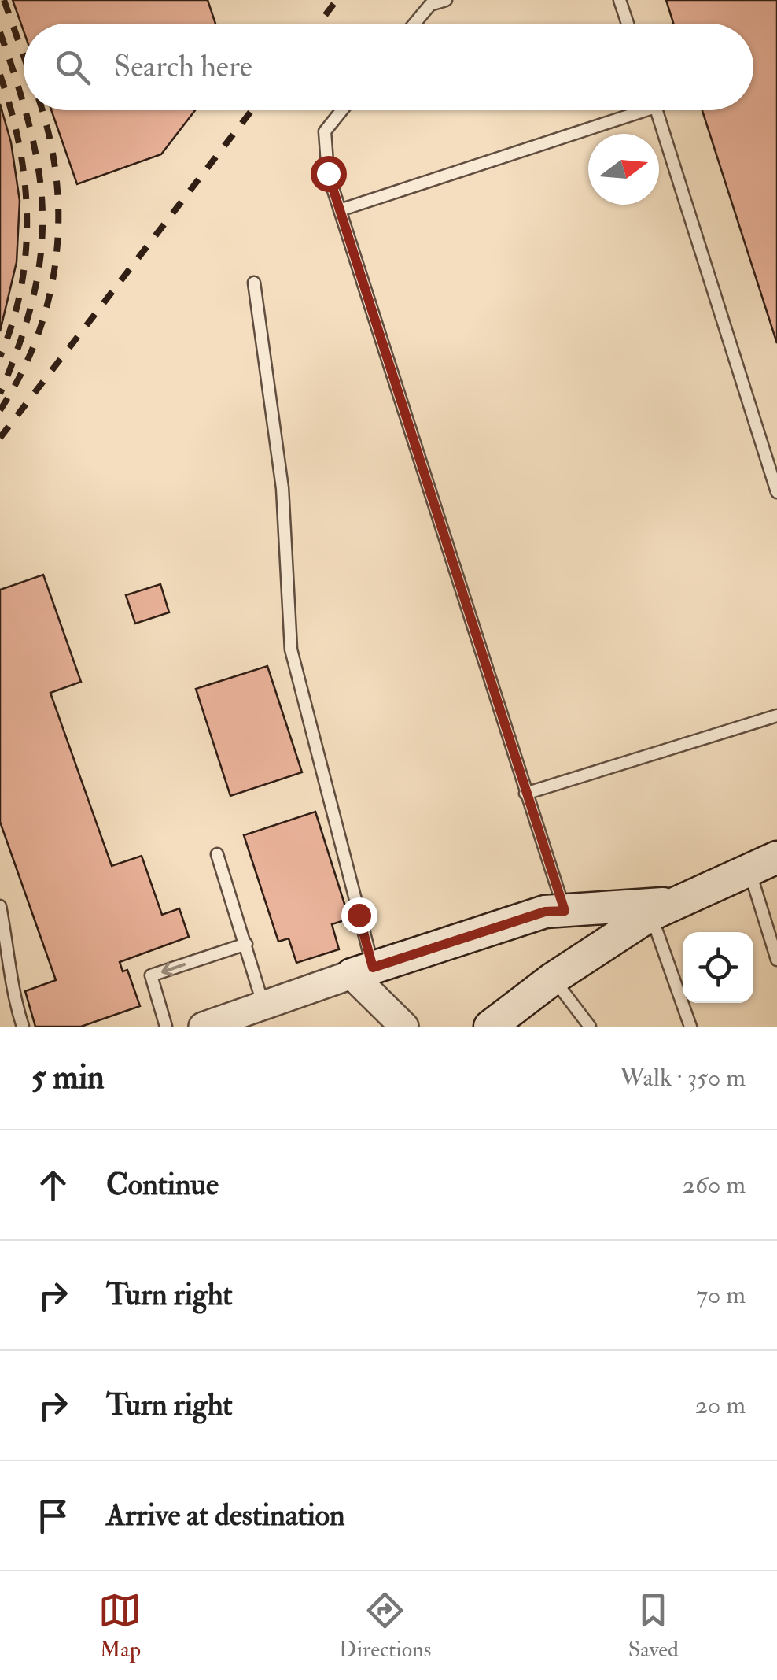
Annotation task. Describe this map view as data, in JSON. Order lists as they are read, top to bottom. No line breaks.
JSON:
{"north":"right","page":{"search":"Search here","heading":["5 min","Walk · 350 m"],"list":[["Continue","260 m"],["Turn right","70 m"],["Turn right","20 m"],"Arrive at destination"],"nav":["Map","Directions","Saved"]}}
